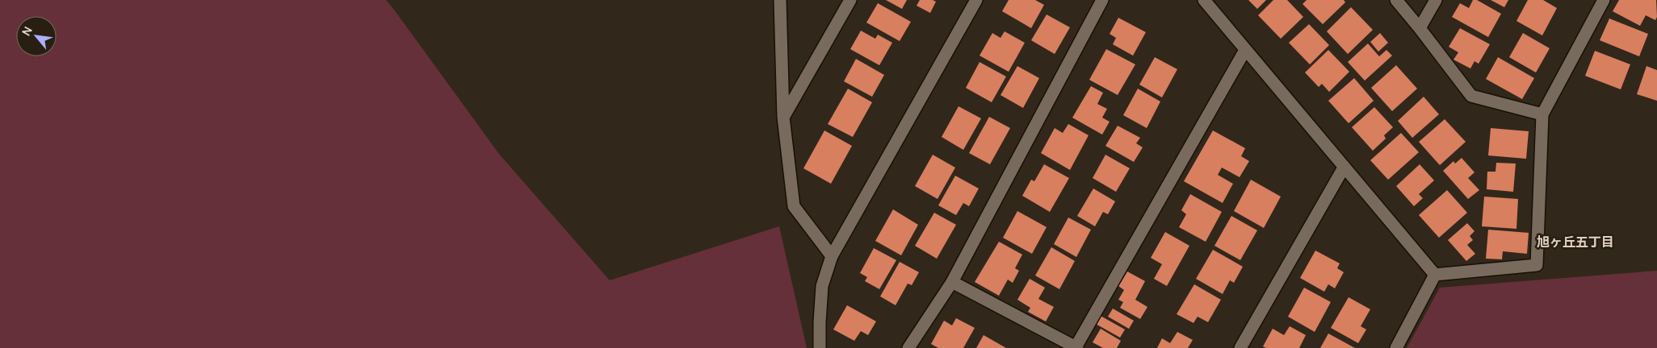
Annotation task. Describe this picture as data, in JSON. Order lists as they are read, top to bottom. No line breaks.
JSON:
{"districts":["旭ヶ丘五丁目"],"north":"top left"}
